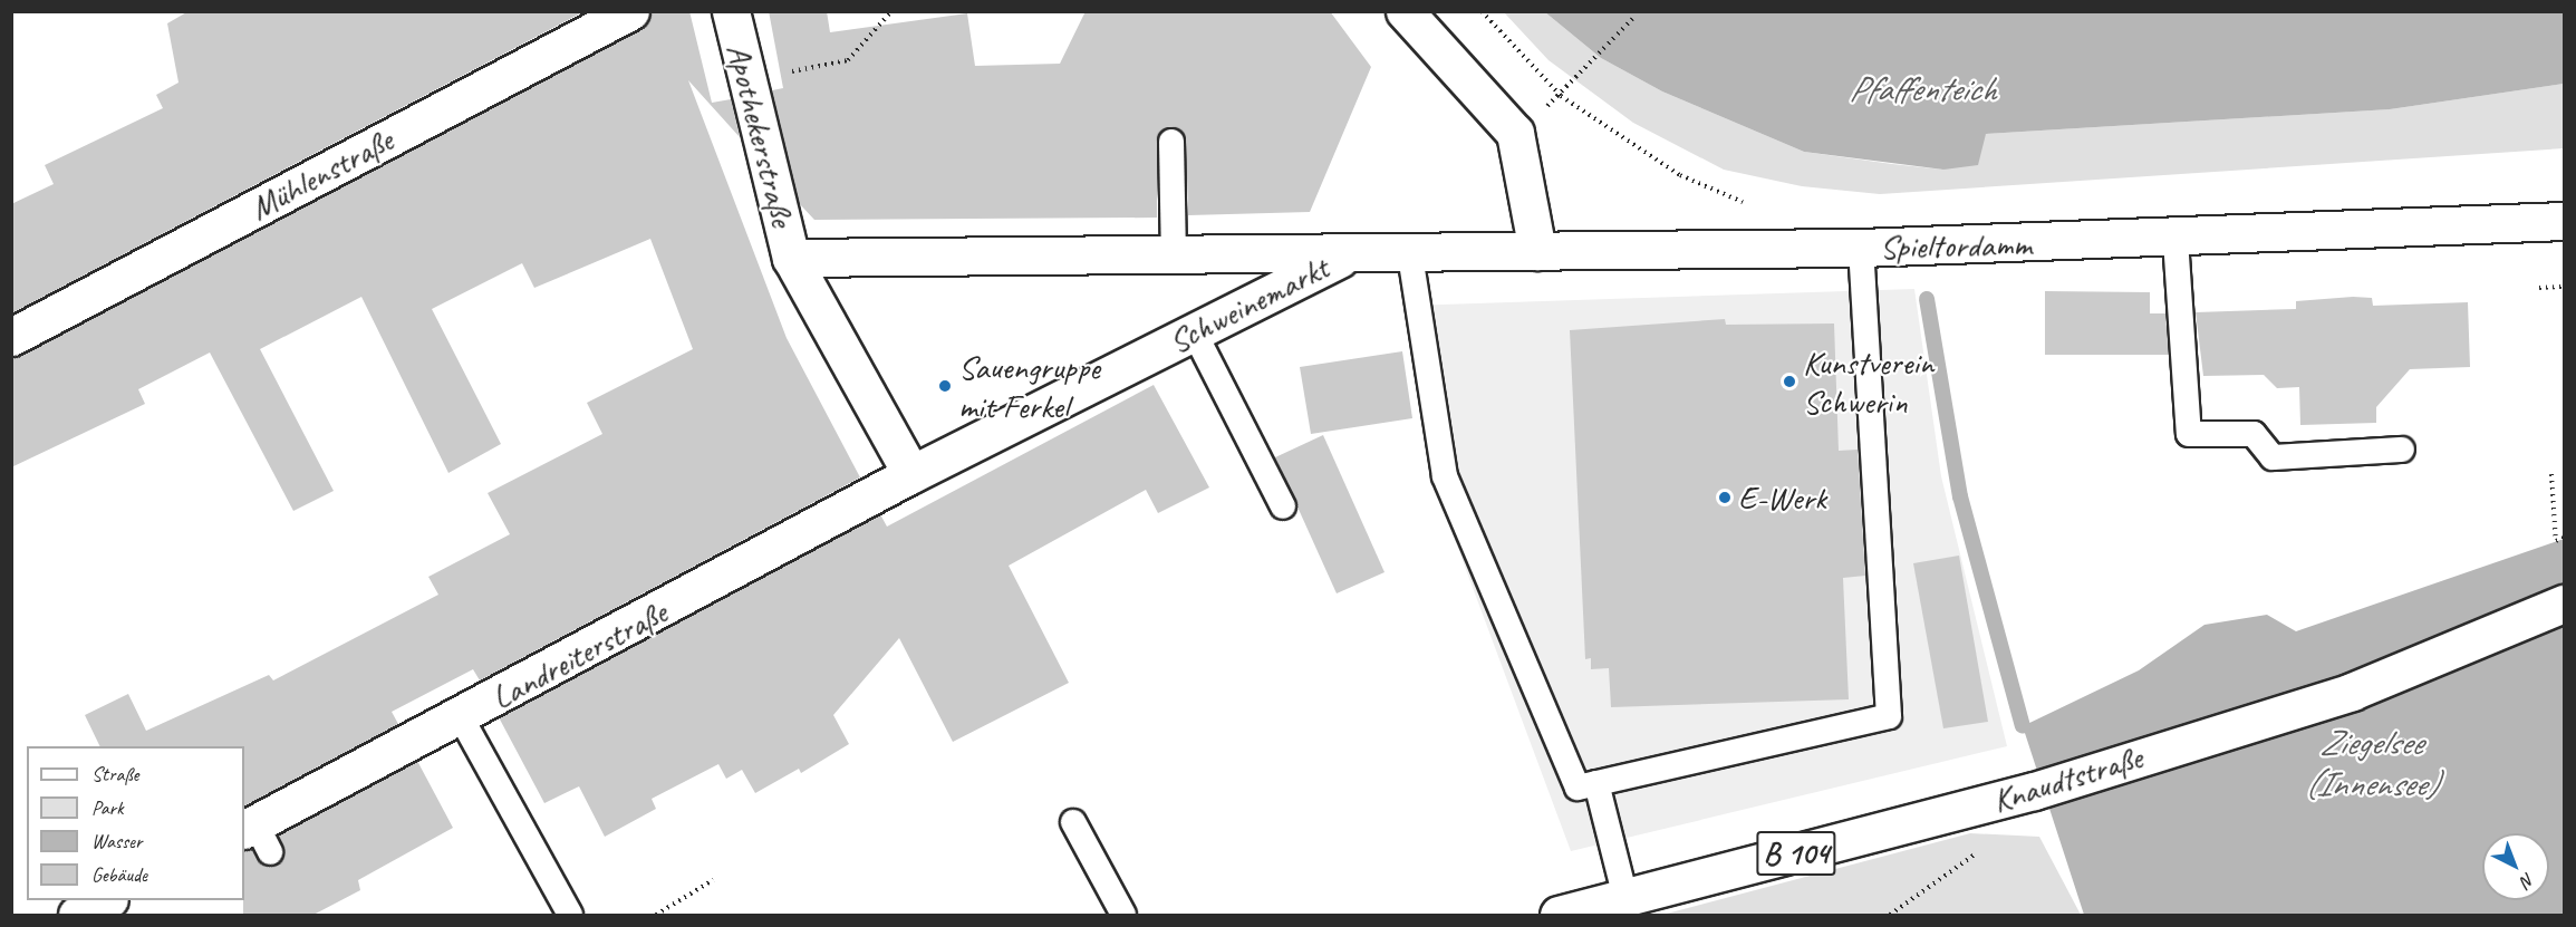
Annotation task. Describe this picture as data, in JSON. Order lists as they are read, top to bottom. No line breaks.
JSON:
{"streets":{"street":["Apothekerstraße","Mühlenstraße","Spieltordamm","Schweinemarkt","Landreiterstraße","Knaudtstraße","B 104"]},"crossings":[["Apothekerstraße","Schweinemarkt"],["Spieltordamm","Schweinemarkt"],["Schweinemarkt","Landreiterstraße"]],"water":["Pfaffenteich","Ziegelsee (Innensee)"],"places":["Kunstverein Schwerin","Sauengruppe mit Ferkel","E-Werk"],"legend":["Straße","Park","Wasser","Gebäude"],"north":"bottom right"}
